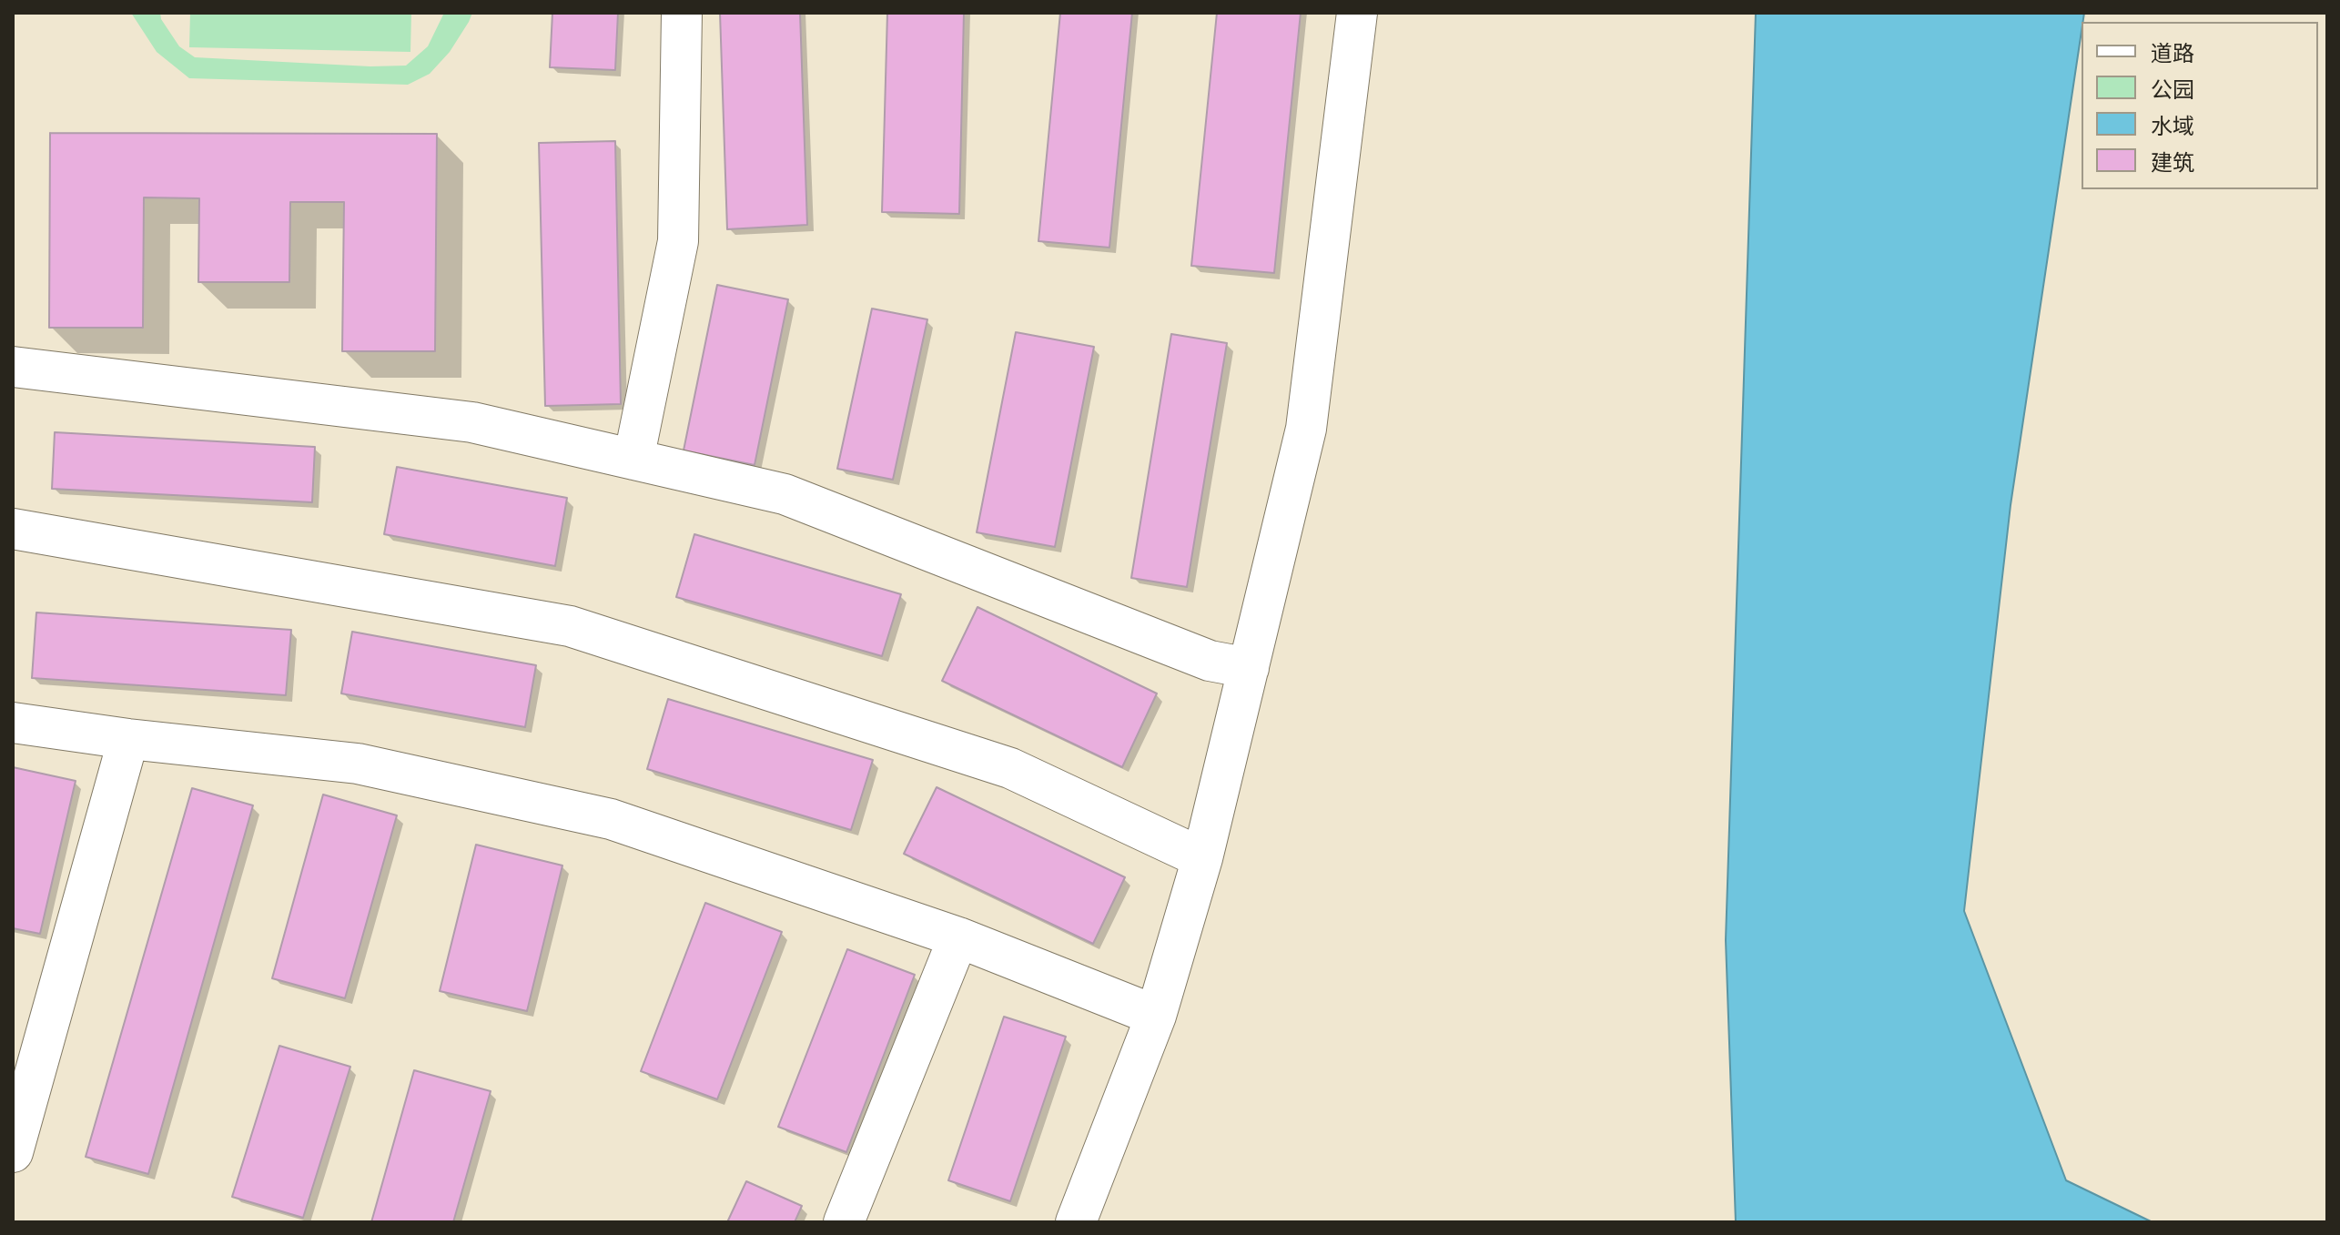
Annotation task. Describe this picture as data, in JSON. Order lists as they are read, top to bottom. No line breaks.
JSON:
{"legend":["道路","公园","水域","建筑"]}
